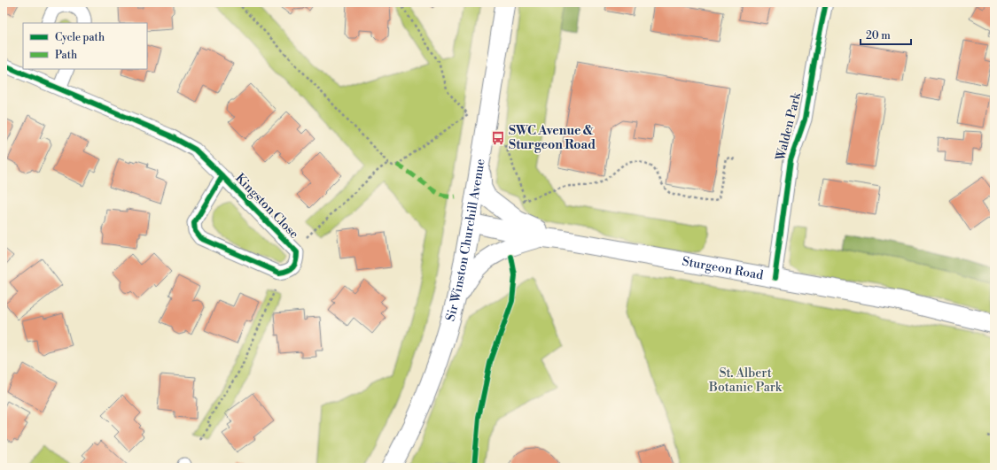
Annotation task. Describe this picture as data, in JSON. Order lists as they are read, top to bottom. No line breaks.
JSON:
{"streets":{"main road":["Sir Winston Churchill Avenue","Sturgeon Road"],"street":["Walden Park","Kingston Close"]},"crossings":[["Walden Park","Sturgeon Road"],["Sir Winston Churchill Avenue","Sturgeon Road"]],"parks":["St. Albert Botanic Park"],"places":{"bus stop":["SWC Avenue & Sturgeon Road"]},"legend":["Cycle path","Path"],"scale_bar":"20 m"}
